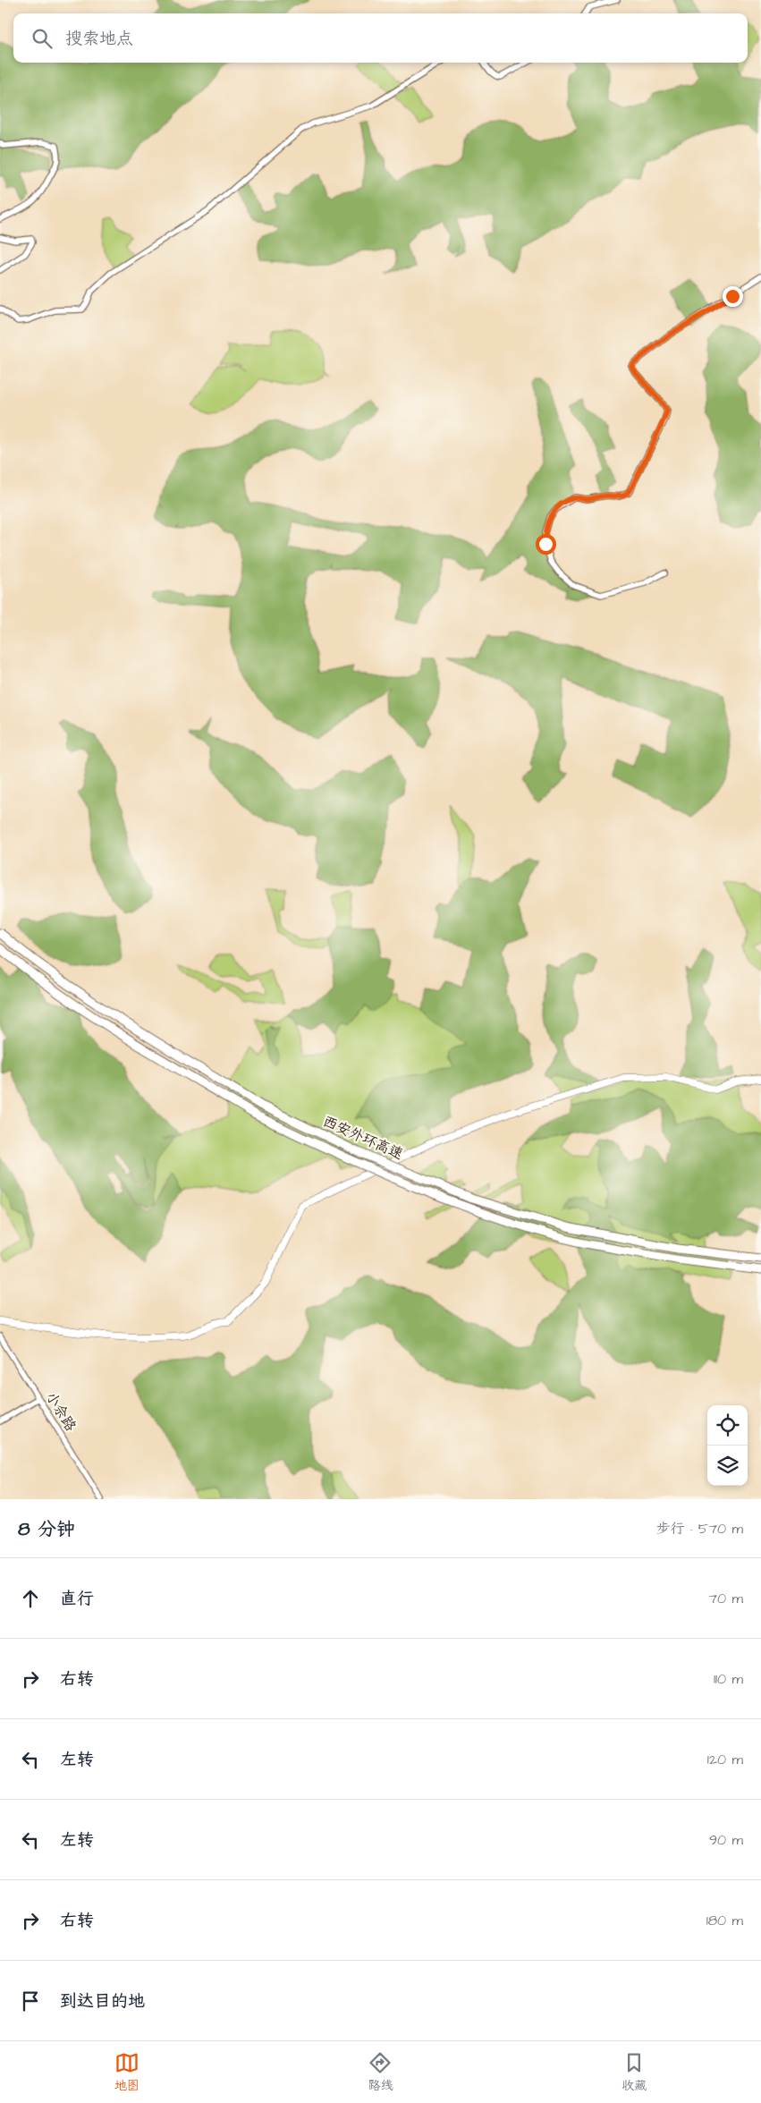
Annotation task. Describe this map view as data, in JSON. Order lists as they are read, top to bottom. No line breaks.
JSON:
{"streets":{"highway":["西安外环高速"],"street":["小佘路"]},"page":{"search":"搜索地点","heading":["8 分钟","步行 · 570 m"],"list":[["直行","70 m"],["右转","110 m"],["左转","120 m"],["左转","90 m"],["右转","180 m"],"到达目的地"],"nav":["地图","路线","收藏"]}}
